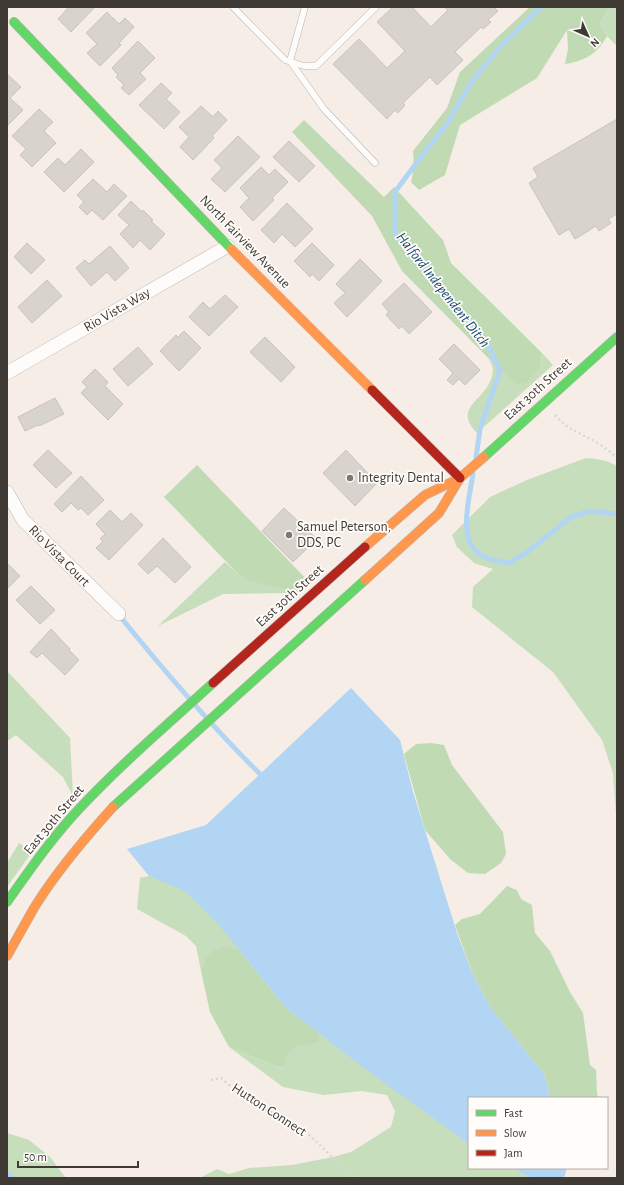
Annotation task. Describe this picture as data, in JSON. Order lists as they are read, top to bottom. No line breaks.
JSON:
{"streets":{"main road":["North Fairview Avenue","East 30th Street"],"street":["Rio Vista Way","Rio Vista Court"],"path":["Hutton Connect"]},"crossings":[["North Fairview Avenue","Rio Vista Way"],["North Fairview Avenue","East 30th Street"]],"water":["Halford Independent Ditch"],"places":["Integrity Dental","Samuel Peterson, DDS, PC"],"legend":["Fast","Slow","Jam"],"scale_bar":"50 m","north":"bottom right"}
